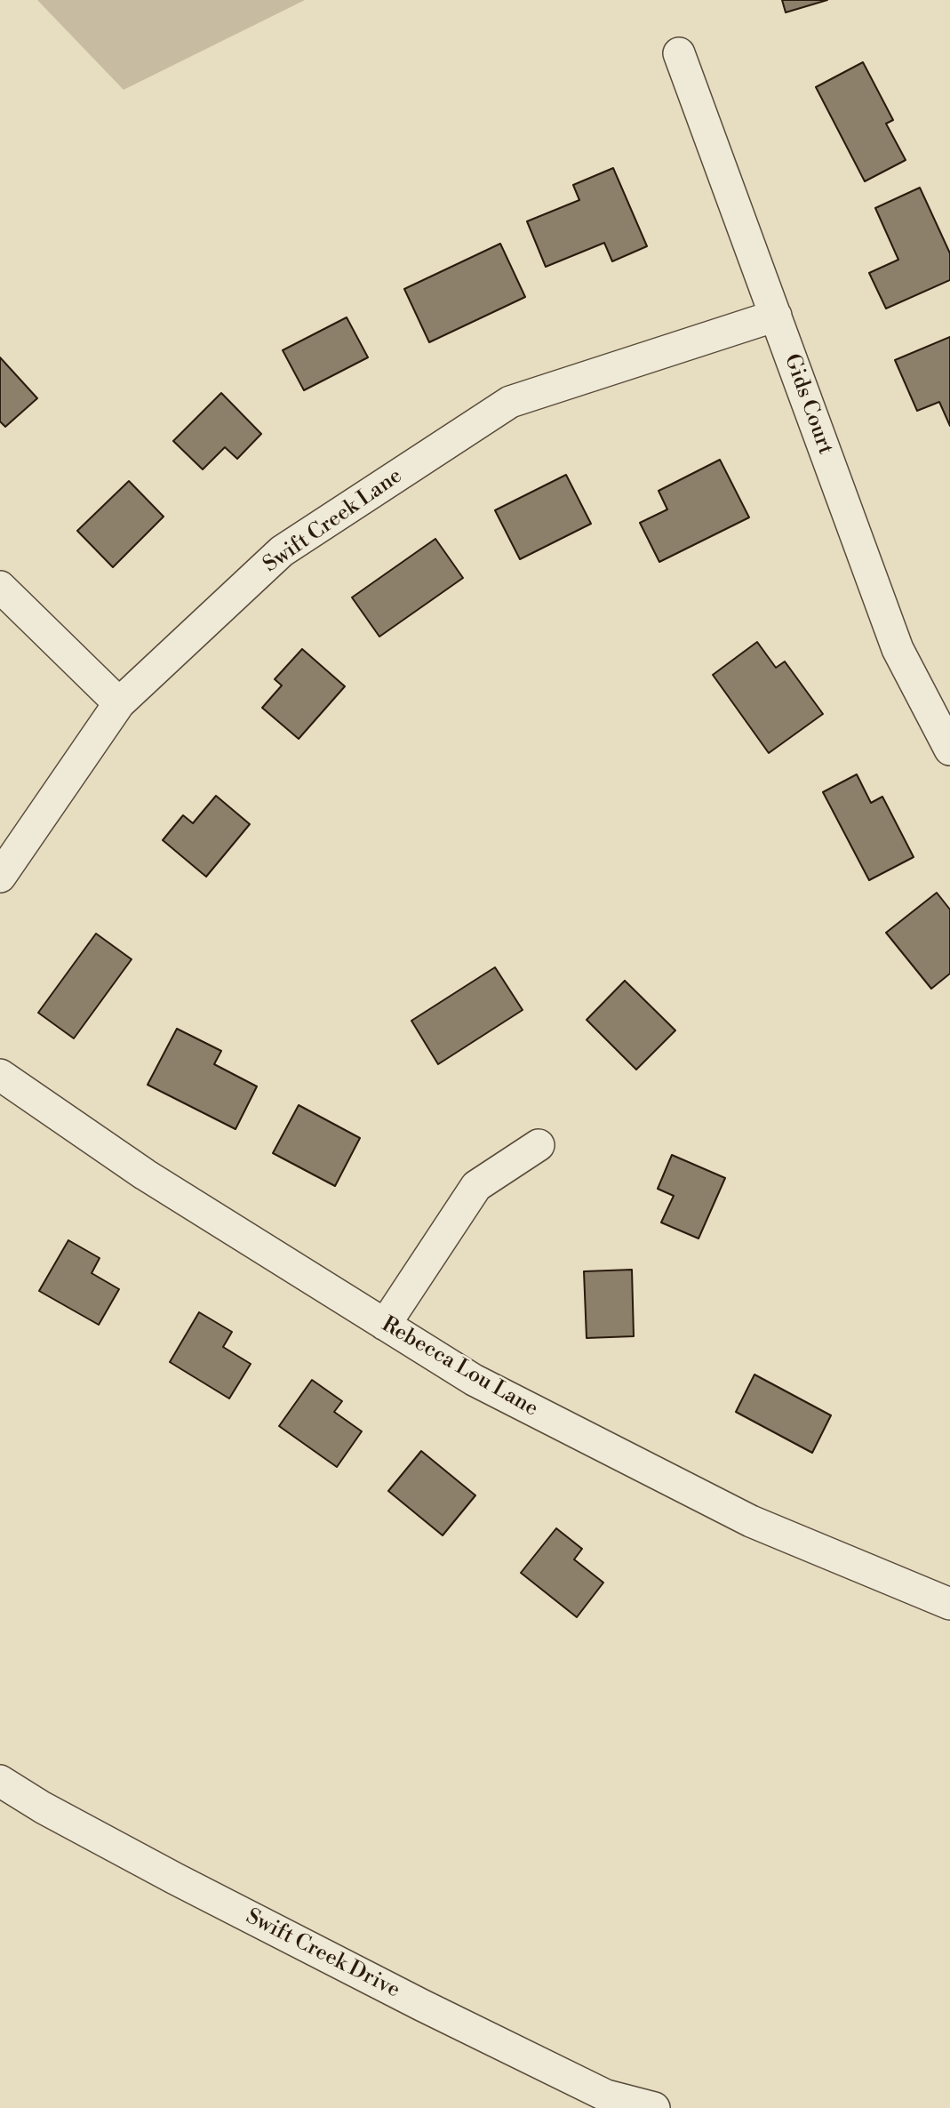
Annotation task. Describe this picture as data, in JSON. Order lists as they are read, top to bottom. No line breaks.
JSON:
{"streets":{"street":["Gids Court","Swift Creek Lane","Rebecca Lou Lane","Swift Creek Drive"]},"crossings":[["Gids Court","Swift Creek Lane"]]}
